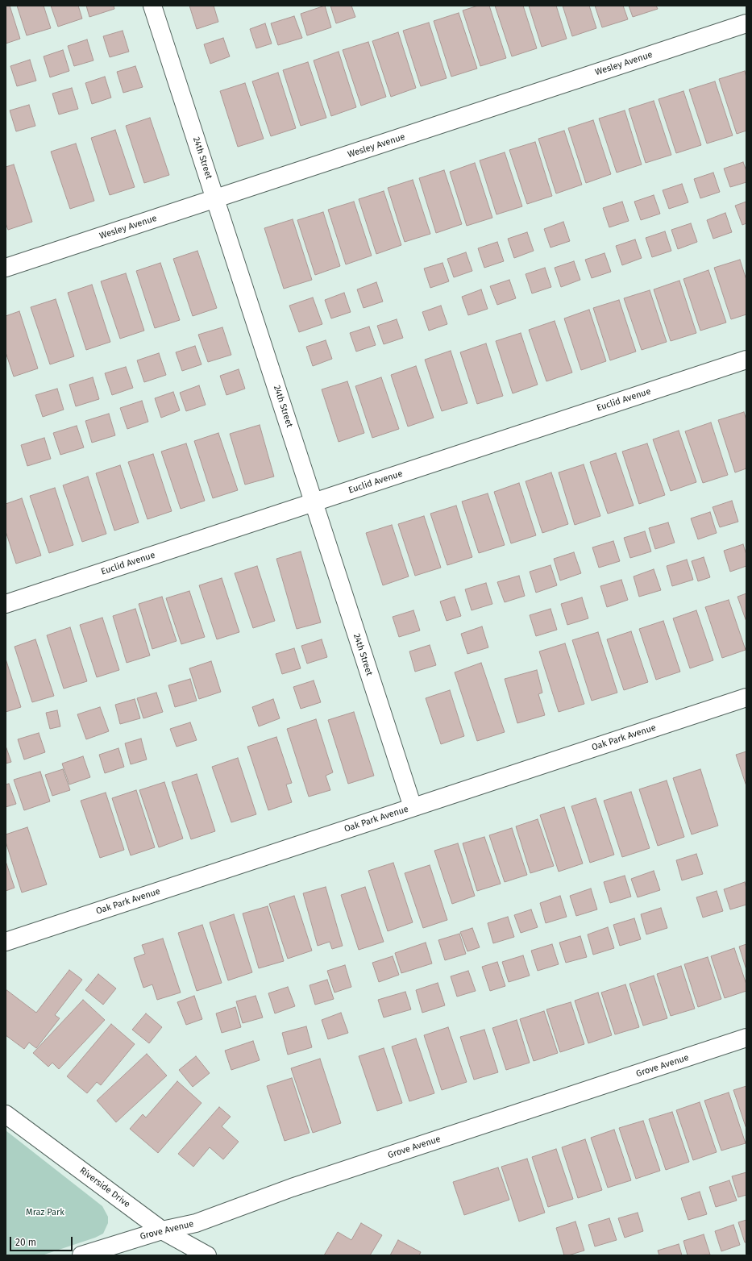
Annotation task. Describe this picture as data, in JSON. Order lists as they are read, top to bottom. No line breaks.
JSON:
{"streets":{"street":["Wesley Avenue","24th Street","Euclid Avenue","Oak Park Avenue","Grove Avenue","Riverside Drive"]},"crossings":[["Wesley Avenue","24th Street"],["24th Street","Euclid Avenue"],["24th Street","Oak Park Avenue"],["Grove Avenue","Riverside Drive"]],"parks":["Mraz Park"],"scale_bar":"20 m"}
